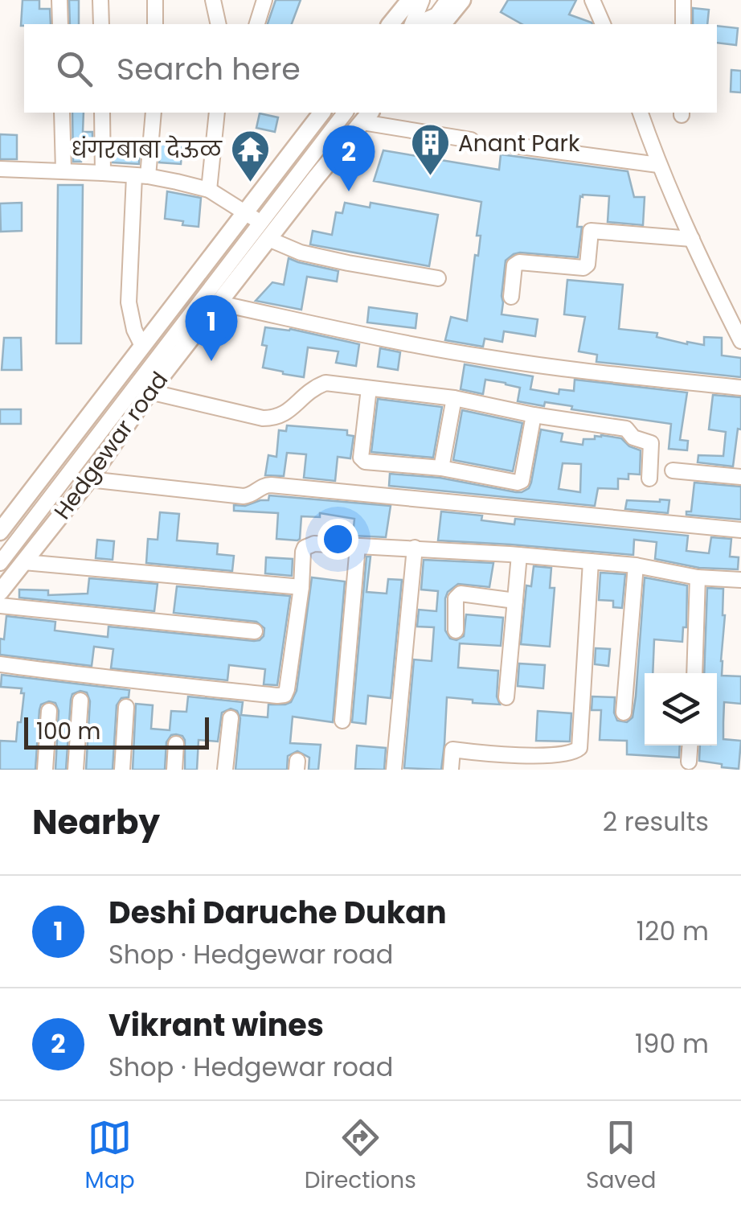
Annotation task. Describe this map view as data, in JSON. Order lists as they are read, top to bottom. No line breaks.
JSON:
{"streets":{"main road":["Hedgewar road"]},"places":{"building":["Anant Park"],"temple":["धंगरबाबा देऊळ"]},"scale_bar":"100 m","page":{"search":"Search here","pins":["2","1"],"scale":"100 m","heading":["Nearby","2 results"],"list":[{"mark":"1","name":"Deshi Daruche Dukan","note":"Shop · Hedgewar road","value":"120 m"},{"mark":"2","name":"Vikrant wines","note":"Shop · Hedgewar road","value":"190 m"}],"nav":["Map","Directions","Saved"]}}
